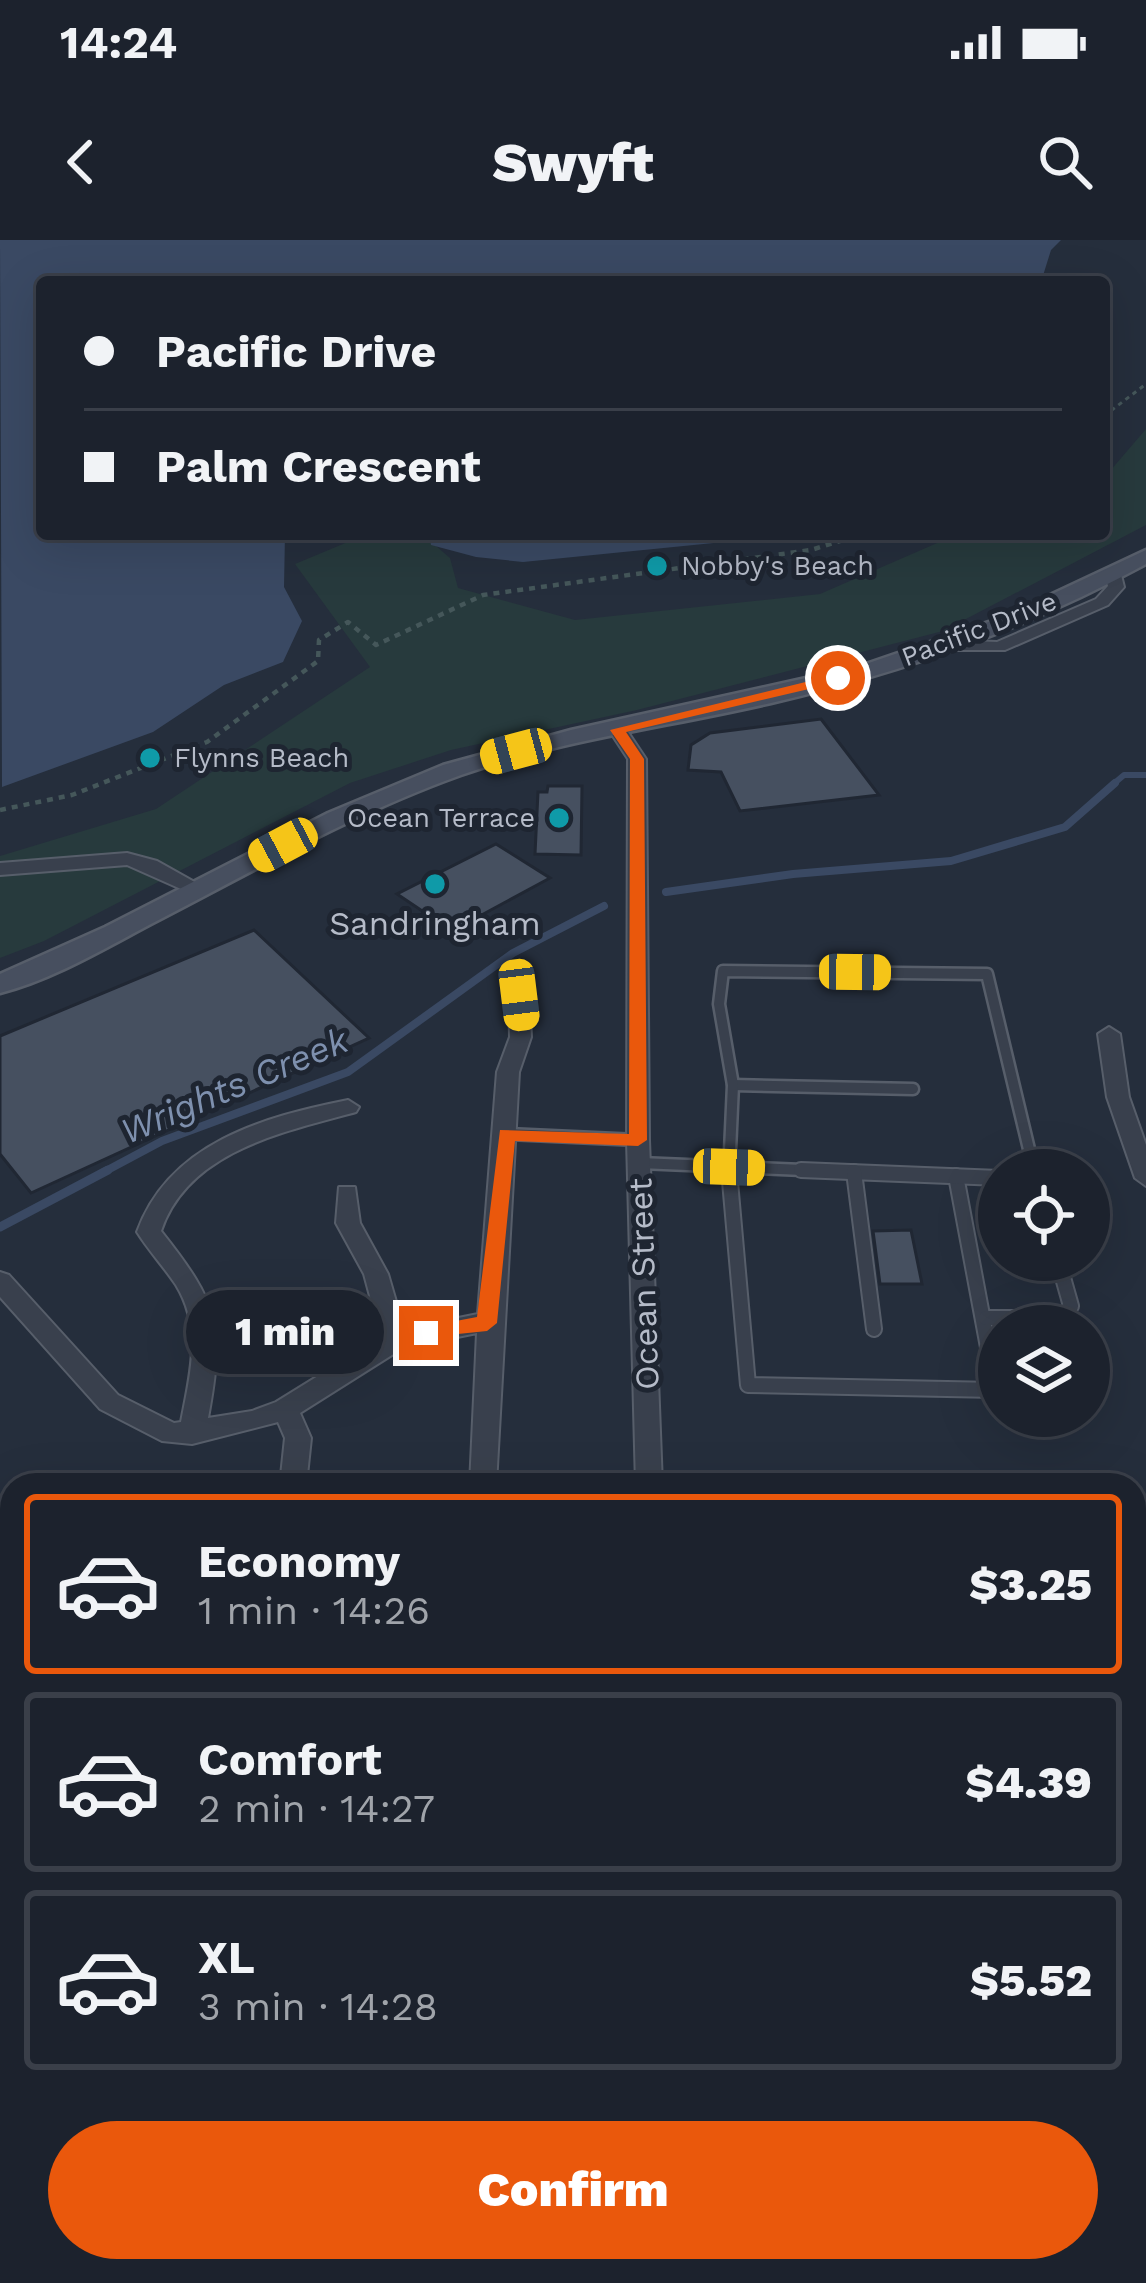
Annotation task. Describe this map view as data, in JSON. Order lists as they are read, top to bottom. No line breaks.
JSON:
{"streets":{"street":["Pacific Drive","Ocean Street"]},"crossings":[["Pacific Drive","Ocean Street"]],"water":["Wrights Creek"],"places":["Nobby's Beach","Flynns Beach","Ocean Terrace","Sandringham"],"page":{"status":"14:24","header":"Swyft","banner":["Pacific Drive","Palm Crescent"],"bubble":"1 min","list":[{"name":"Economy","note":"1 min · 14:26","value":"$3.25"},{"name":"Comfort","note":"2 min · 14:27","value":"$4.39"},{"name":"XL","note":"3 min · 14:28","value":"$5.52"}],"buttons":"Confirm"}}
